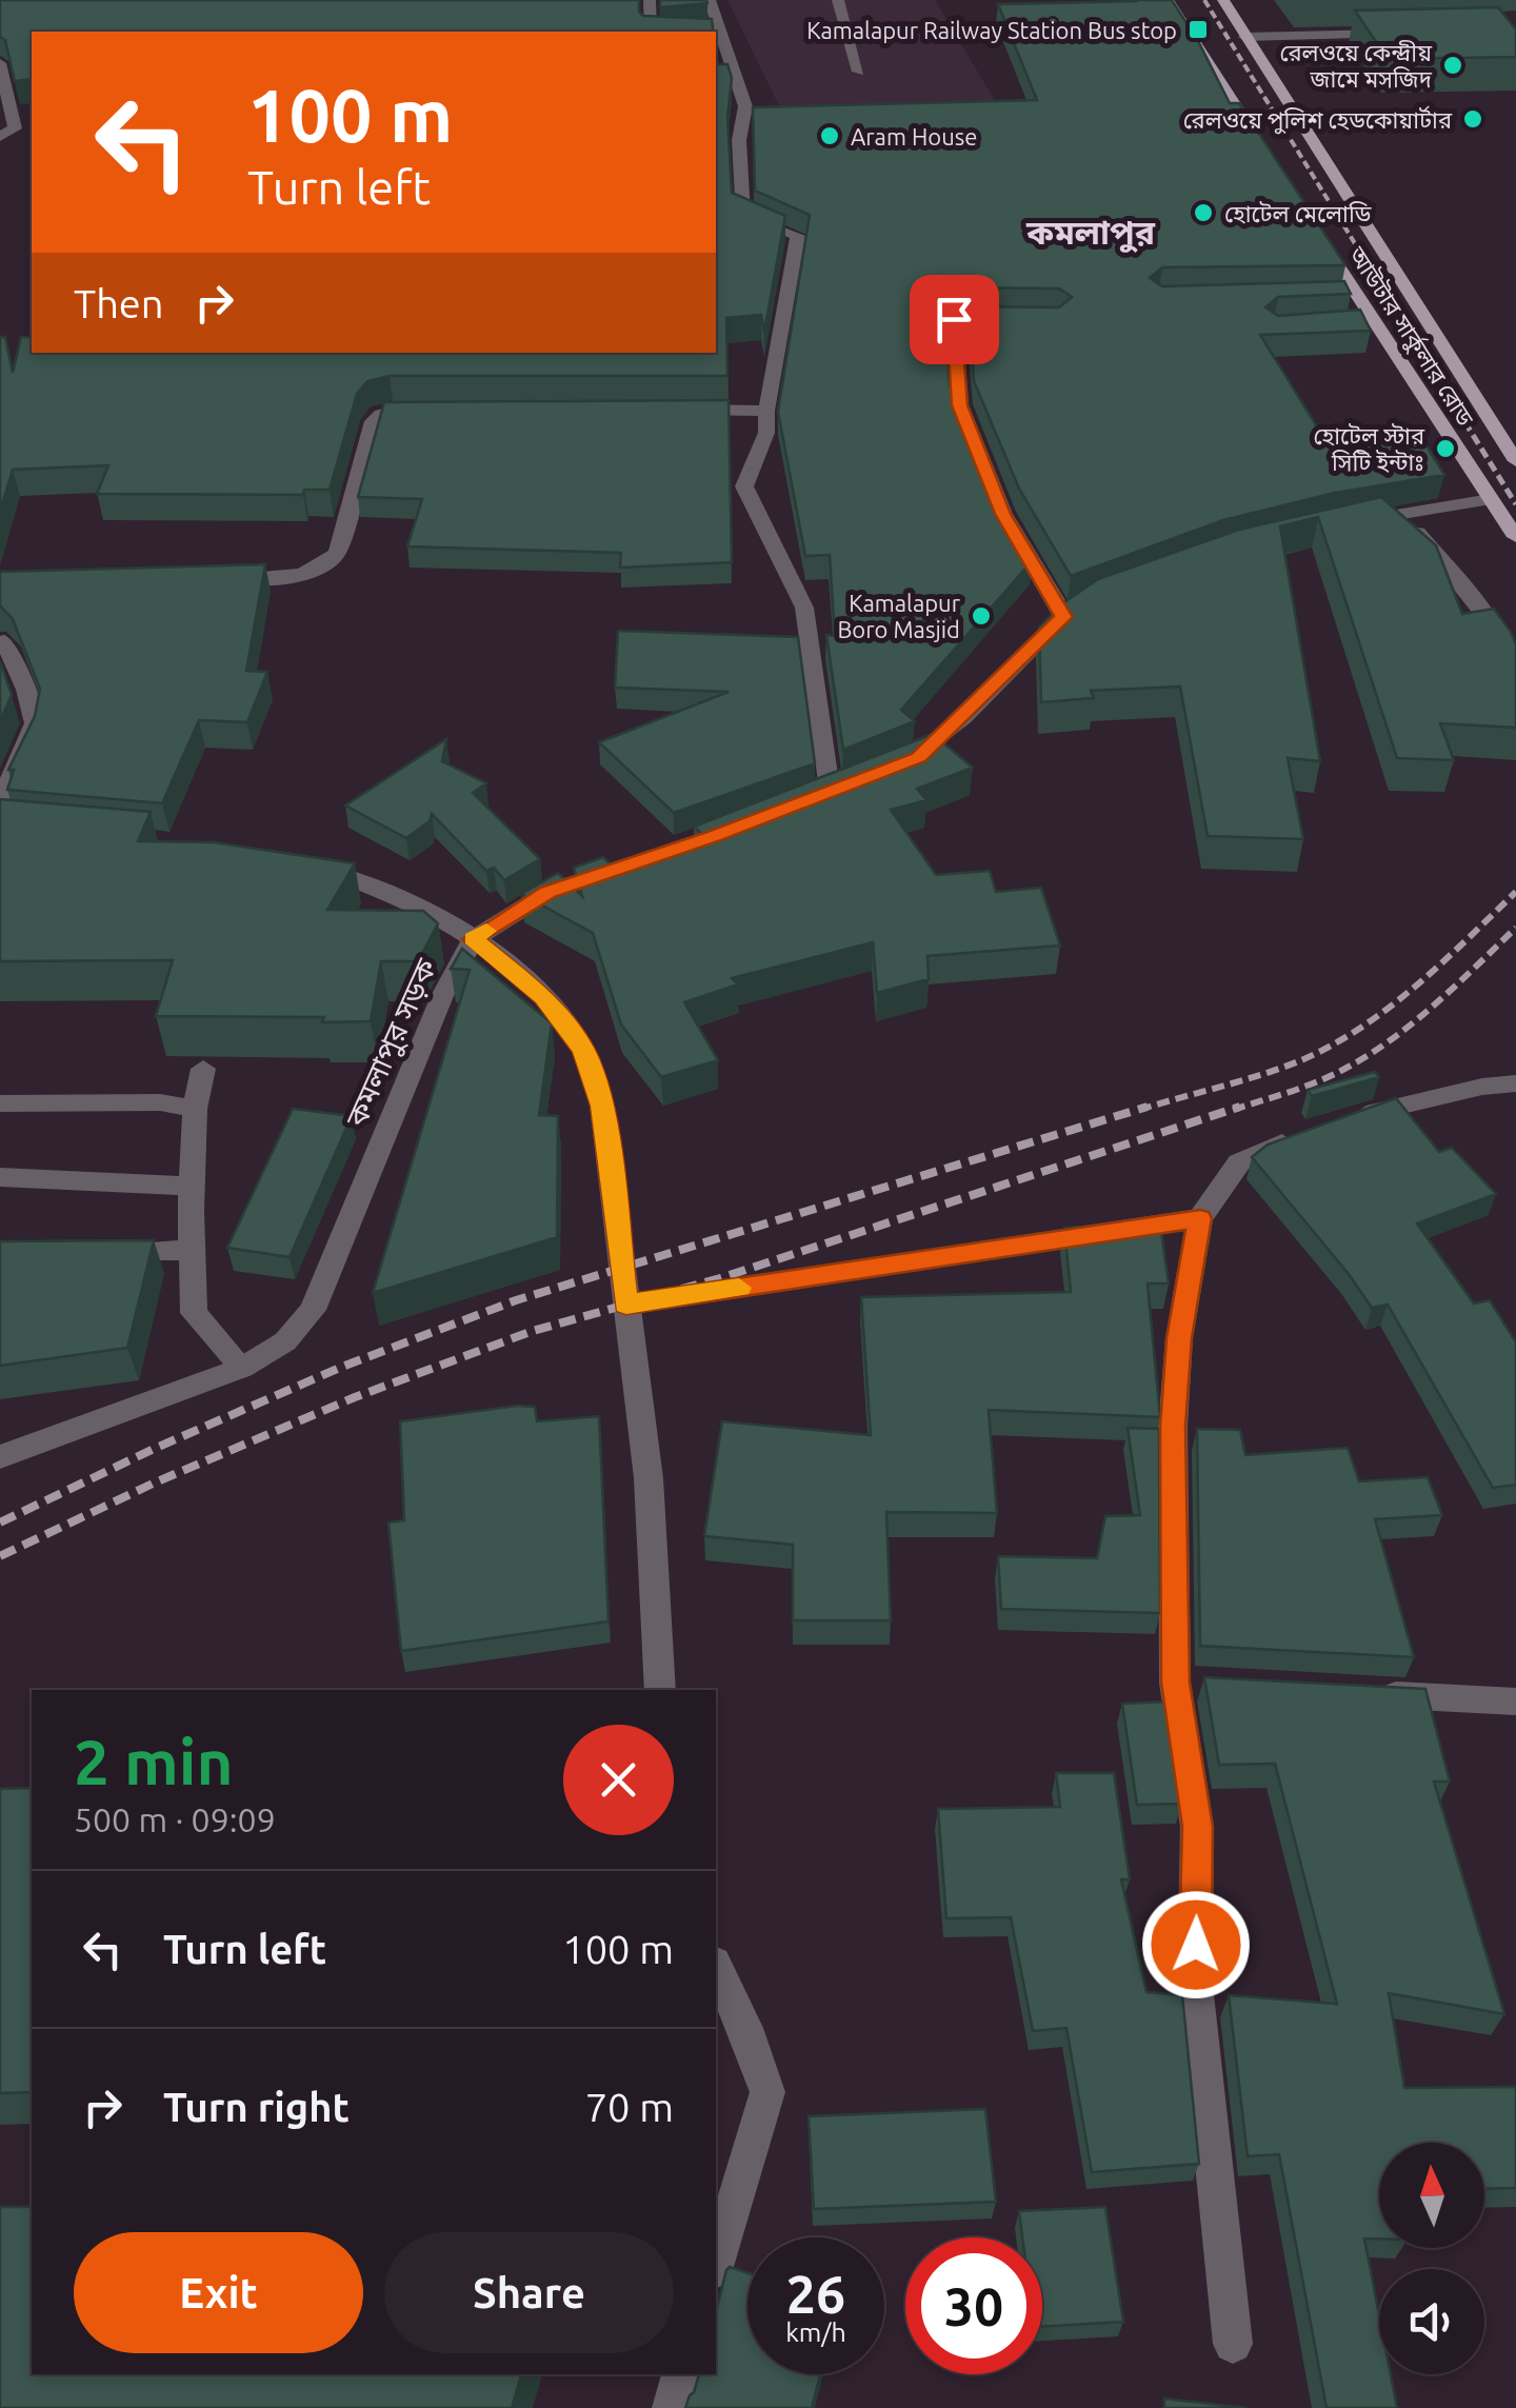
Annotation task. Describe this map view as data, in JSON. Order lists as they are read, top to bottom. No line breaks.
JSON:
{"streets":{"main road":["আউটার সার্কুলার রোড"],"street":["কমলাপুর সড়ক"]},"districts":["কমলাপুর"],"places":{"transit":["Kamalapur Railway Station Bus stop"],"other":["রেলওয়ে কেন্দ্রীয় জামে মসজিদ","রেলওয়ে পুলিশ হেডকোয়ার্টার","Aram House","হোটেল মেলোডি","হোটেল স্টার সিটি ইন্টাঃ","Kamalapur Boro Masjid"]},"north":"top","page":{"turn":["100 m","Turn left"],"then":"Then","heading":["2 min","500 m · 09:09"],"list":[{"name":"Turn left","value":"100 m"},{"name":"Turn right","value":"70 m"}],"buttons":["Exit","Share"],"speed":"26 km/h","limit":"30"}}
